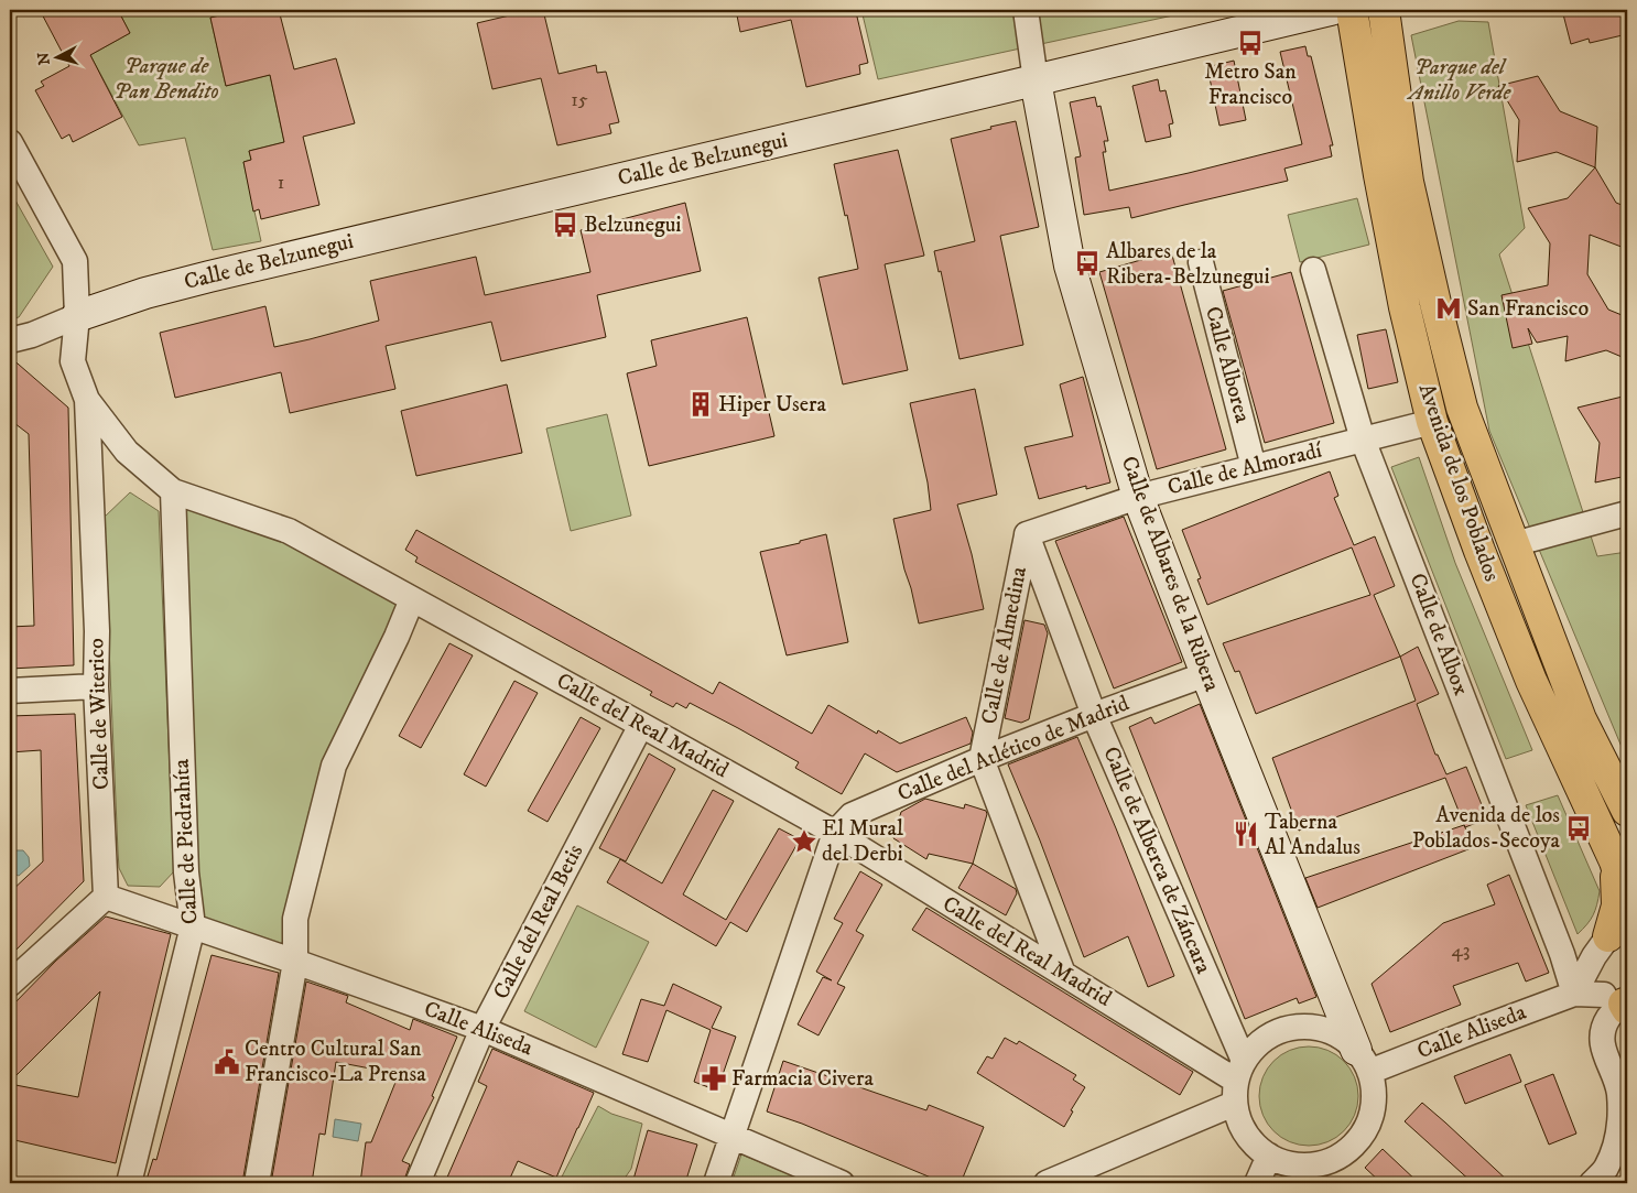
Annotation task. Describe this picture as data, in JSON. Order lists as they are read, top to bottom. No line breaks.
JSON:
{"streets":{"main road":["Avenida de los Poblados"],"street":["Calle de Belzunegui","Calle Alborea","Calle de Almoradí","Calle de Albares de la Ribera","Calle de Albox","Calle de Almedina","Calle de Witerico","Calle del Real Madrid","Calle del Atlético de Madrid","Calle de Piedrahíta","Calle de Alberca de Záncara","Calle del Real Betis","Calle Aliseda"]},"crossings":[["Calle de Belzunegui","Calle de Albares de la Ribera"],["Calle de Belzunegui","Calle del Real Madrid"],["Calle Alborea","Calle de Almoradí"],["Calle de Almoradí","Avenida de los Poblados"],["Calle de Almoradí","Calle de Albares de la Ribera"],["Calle de Almoradí","Calle de Albox"],["Calle de Almoradí","Calle de Almedina"],["Calle de Almoradí","Calle de Alberca de Záncara"],["Calle de Albares de la Ribera","Calle del Real Madrid"],["Calle de Albares de la Ribera","Calle del Atlético de Madrid"],["Calle de Albares de la Ribera","Calle de Alberca de Záncara"],["Calle de Albares de la Ribera","Calle Aliseda"],["Calle de Albox","Calle Aliseda"],["Calle de Almedina","Calle del Atlético de Madrid"],["Calle de Almedina","Calle de Alberca de Záncara"],["Calle de Witerico","Calle del Real Madrid"],["Calle de Witerico","Calle Aliseda"],["Calle del Real Madrid","Calle del Atlético de Madrid"],["Calle del Real Madrid","Calle de Piedrahíta"],["Calle del Real Madrid","Calle de Alberca de Záncara"],["Calle del Real Madrid","Calle del Real Betis"],["Calle del Real Madrid","Calle Aliseda"],["Calle del Atlético de Madrid","Calle de Alberca de Záncara"],["Calle del Atlético de Madrid","Calle Aliseda"],["Calle de Piedrahíta","Calle Aliseda"],["Calle de Alberca de Záncara","Calle Aliseda"],["Calle del Real Betis","Calle Aliseda"]],"parks":["Parque de Pan Bendito","Parque del Anillo Verde"],"places":{"bus stop":["Metro San Francisco","Belzunegui","Albares de la Ribera-Belzunegui","Avenida de los Poblados-Secoya"],"metro station":["San Francisco"],"building":["Hiper Usera"],"restaurant":["Taberna Al Andalus"],"place":["El Mural del Derbi"],"public building":["Centro Cultural San Francisco-La Prensa"],"pharmacy":["Farmacia Civera"]},"house_numbers":["15","1","43"],"north":"left"}
